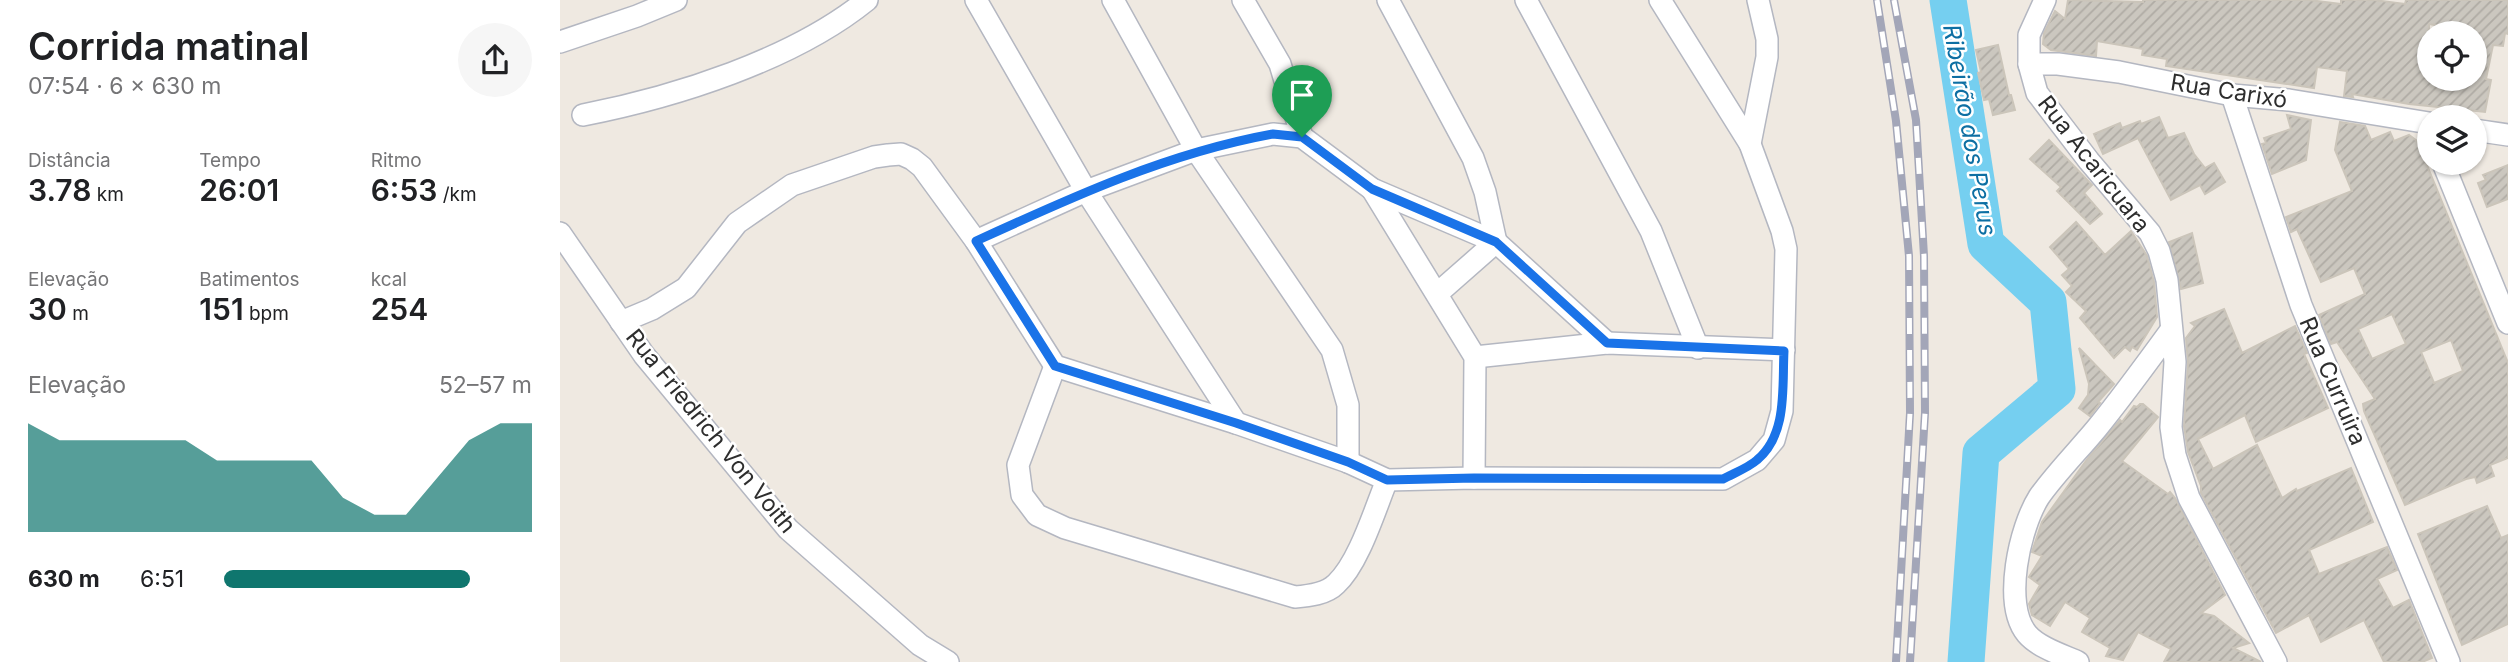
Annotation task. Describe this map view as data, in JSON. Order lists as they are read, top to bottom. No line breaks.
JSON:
{"streets":{"street":["Rua Carixó","Rua Acaricuara","Rua Curruira","Rua Friedrich Von Voith"]},"crossings":[["Rua Carixó","Rua Acaricuara"],["Rua Carixó","Rua Curruira"]],"water":["Ribeirão dos Perus"],"page":{"heading":["Corrida matinal","07:54 · 6 × 630 m"],"stats":[["Distância","3.78 km"],["Tempo","26:01"],["Ritmo","6:53 /km"],["Elevação","30 m"],["Batimentos","151 bpm"],["kcal","254"]],"chart":["Elevação","52–57 m"],"list":[{"name":"630 m","note":"6:51"}]}}
